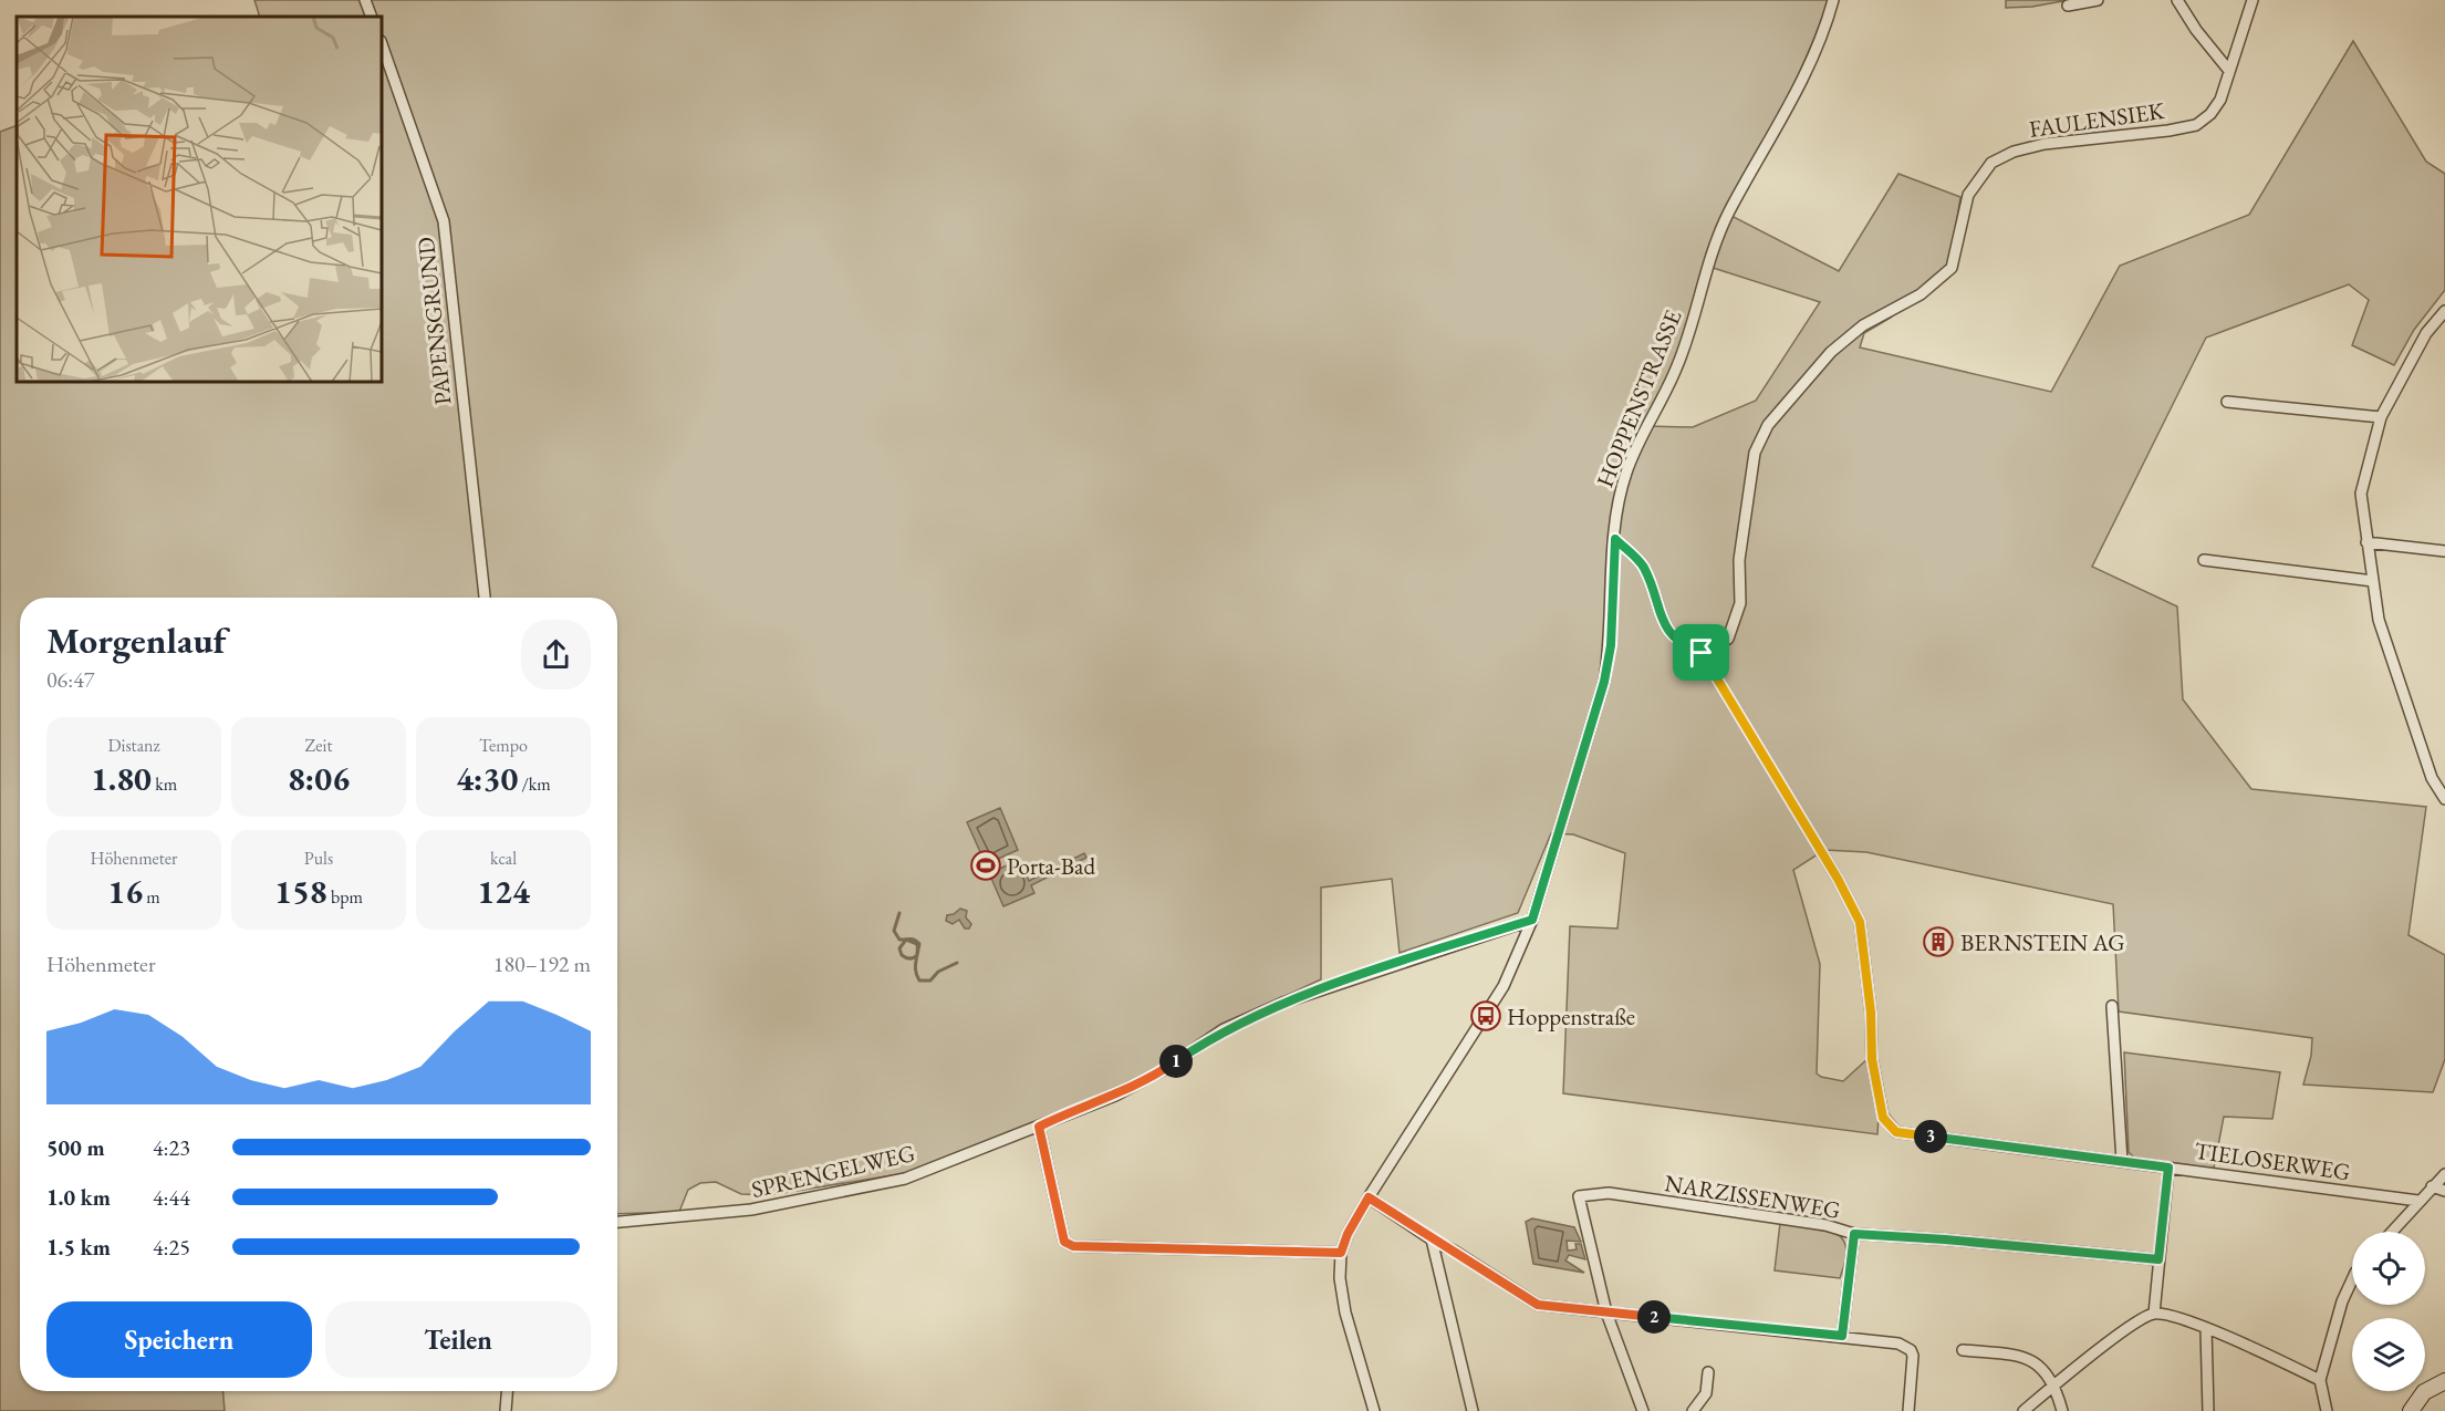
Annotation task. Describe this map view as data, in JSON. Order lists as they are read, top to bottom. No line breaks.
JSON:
{"streets":{"street":["FAULENSIEK","PAPENSGRUND","HOPPENSTRASSE","TIELOSERWEG","SPRENGELWEG","NARZISSENWEG"]},"crossings":[["FAULENSIEK","TIELOSERWEG"],["HOPPENSTRASSE","SPRENGELWEG"]],"places":{"sports":["Porta-Bad"],"building":["BERNSTEIN AG"],"bus stop":["Hoppenstraße"]},"page":{"heading":["Morgenlauf","06:47"],"stats":[["Distanz","1.80 km"],["Zeit","8:06"],["Tempo","4:30 /km"],["Höhenmeter","16 m"],["Puls","158 bpm"],["kcal","124"]],"chart":["Höhenmeter","180–192 m"],"pins":["1","3","2"],"list":[{"name":"500 m","note":"4:23"},{"name":"1.0 km","note":"4:44"},{"name":"1.5 km","note":"4:25"}],"buttons":["Speichern","Teilen"]}}
